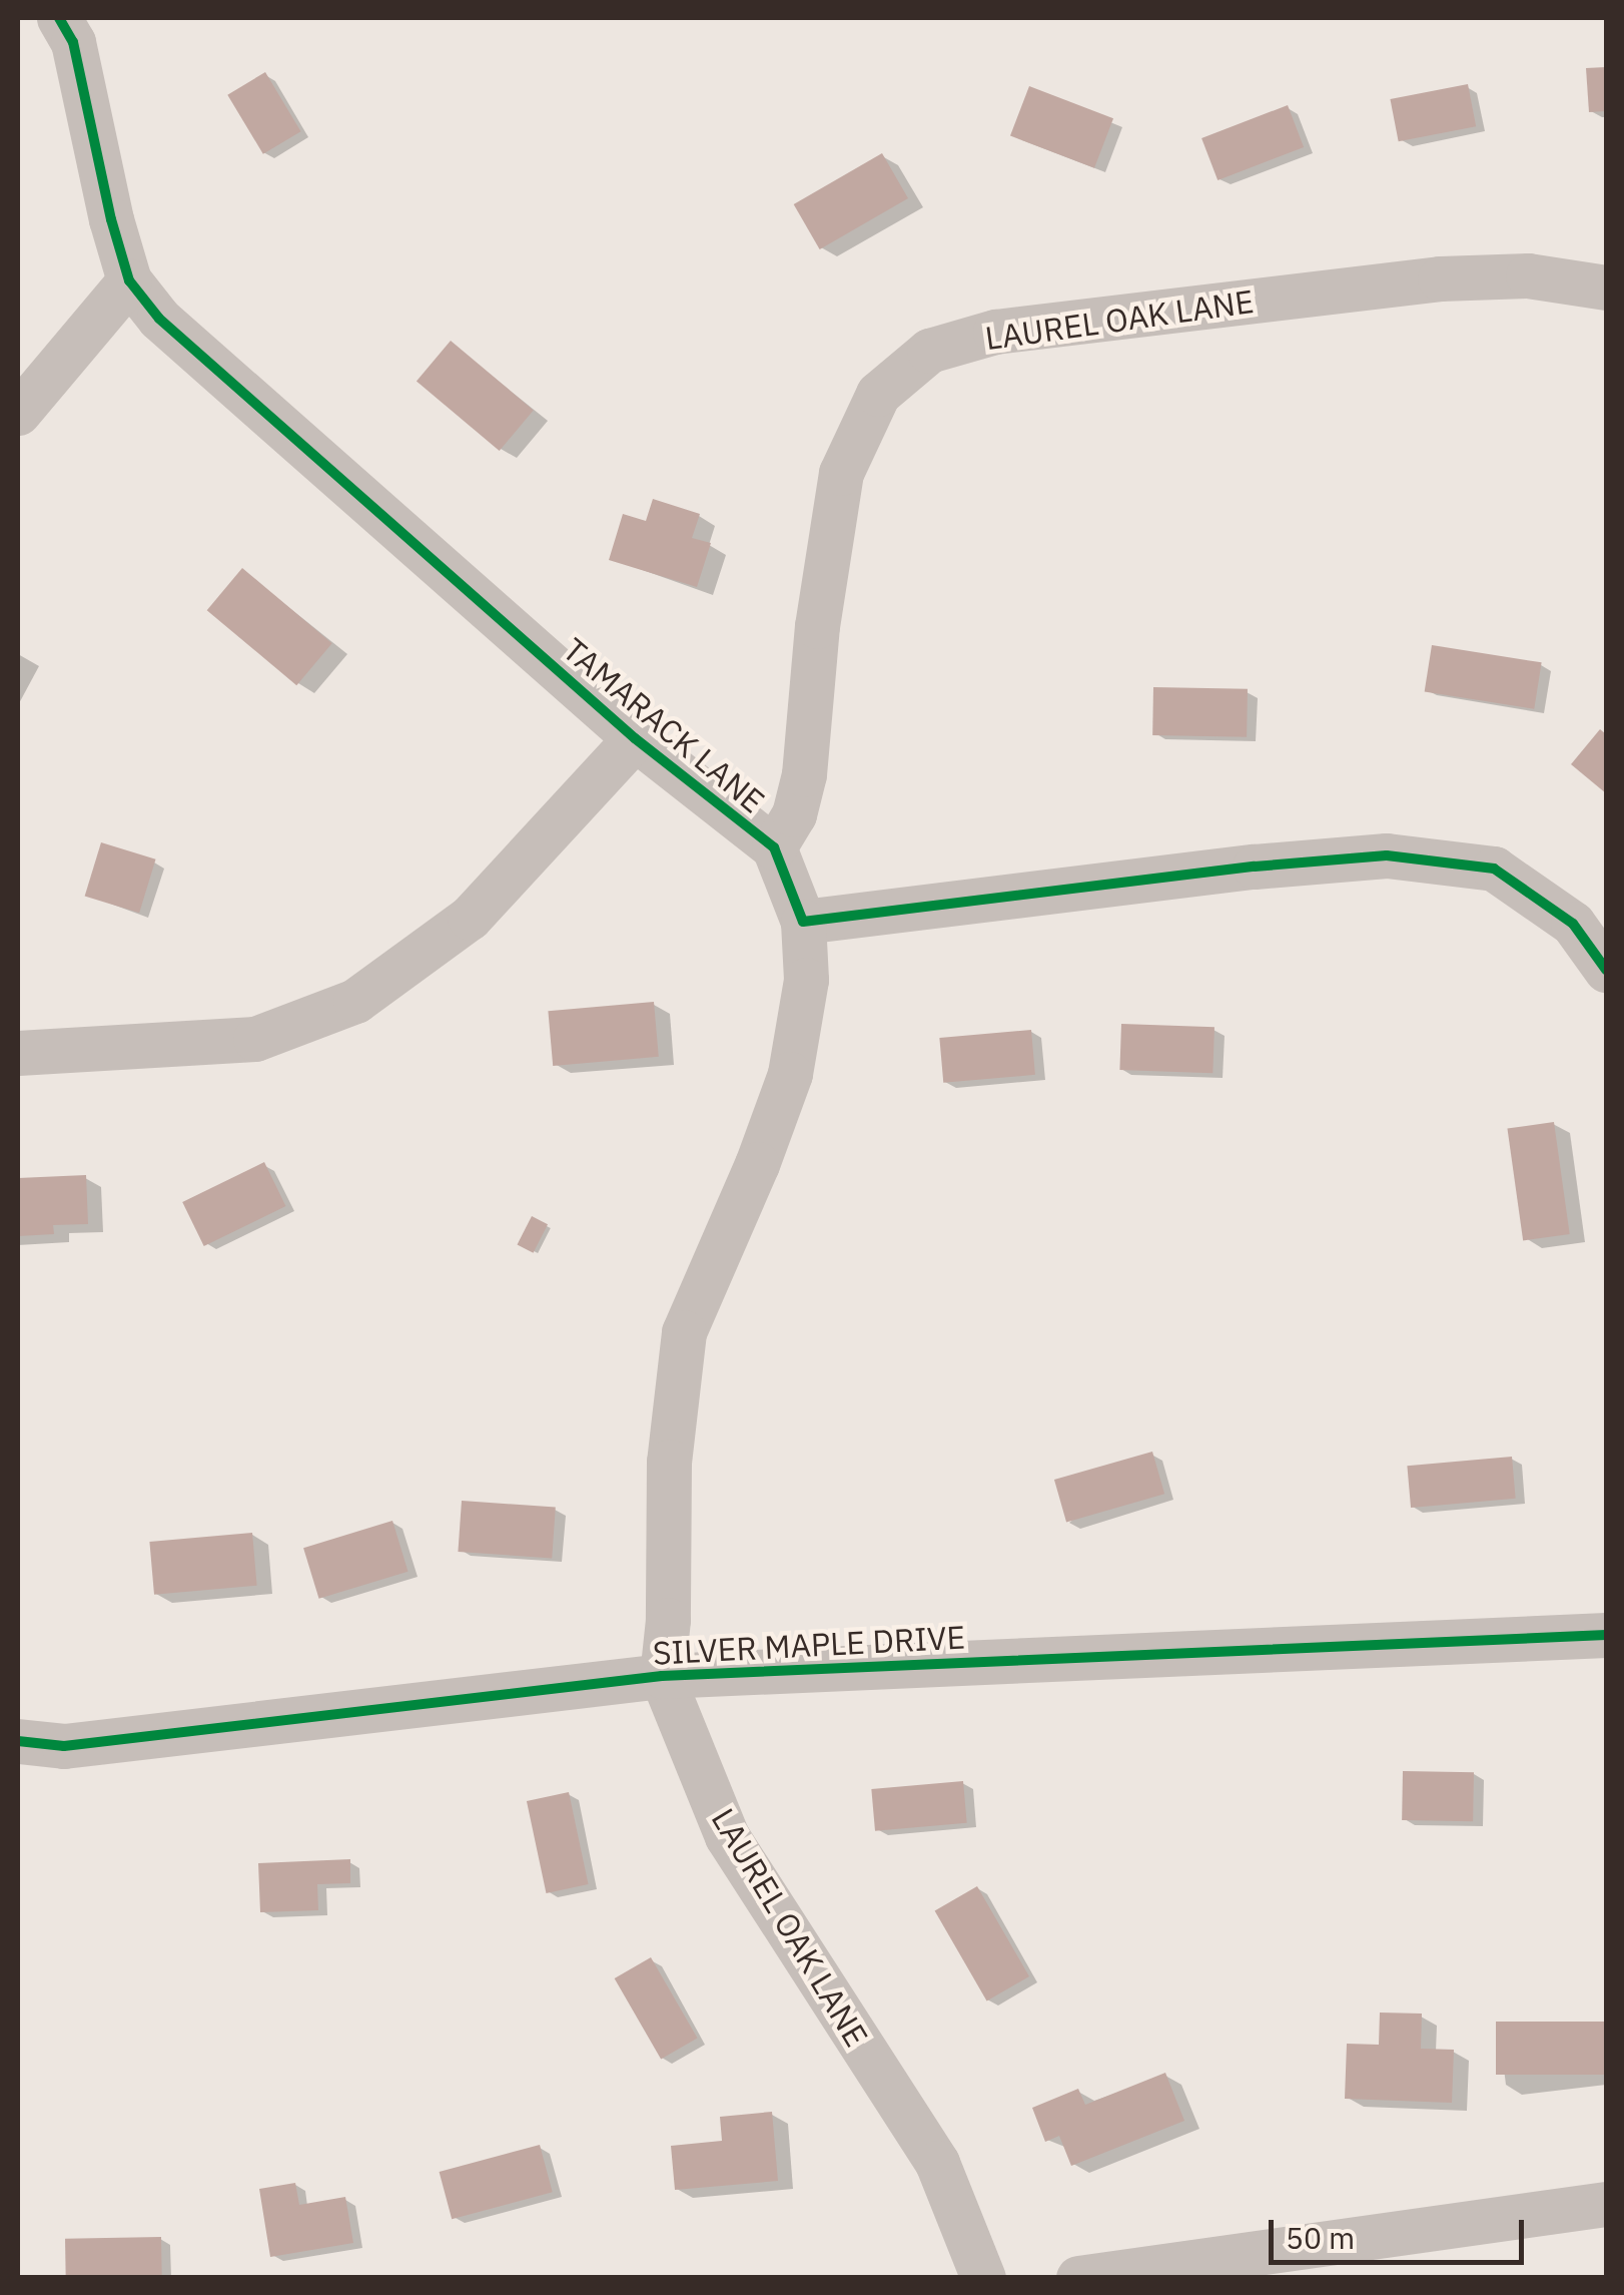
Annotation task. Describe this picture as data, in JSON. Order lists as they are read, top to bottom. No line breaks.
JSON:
{"streets":{"street":["LAUREL OAK LANE","TAMARACK LANE","SILVER MAPLE DRIVE"]},"crossings":[["LAUREL OAK LANE","TAMARACK LANE"],["LAUREL OAK LANE","SILVER MAPLE DRIVE"]],"scale_bar":"50 m"}
